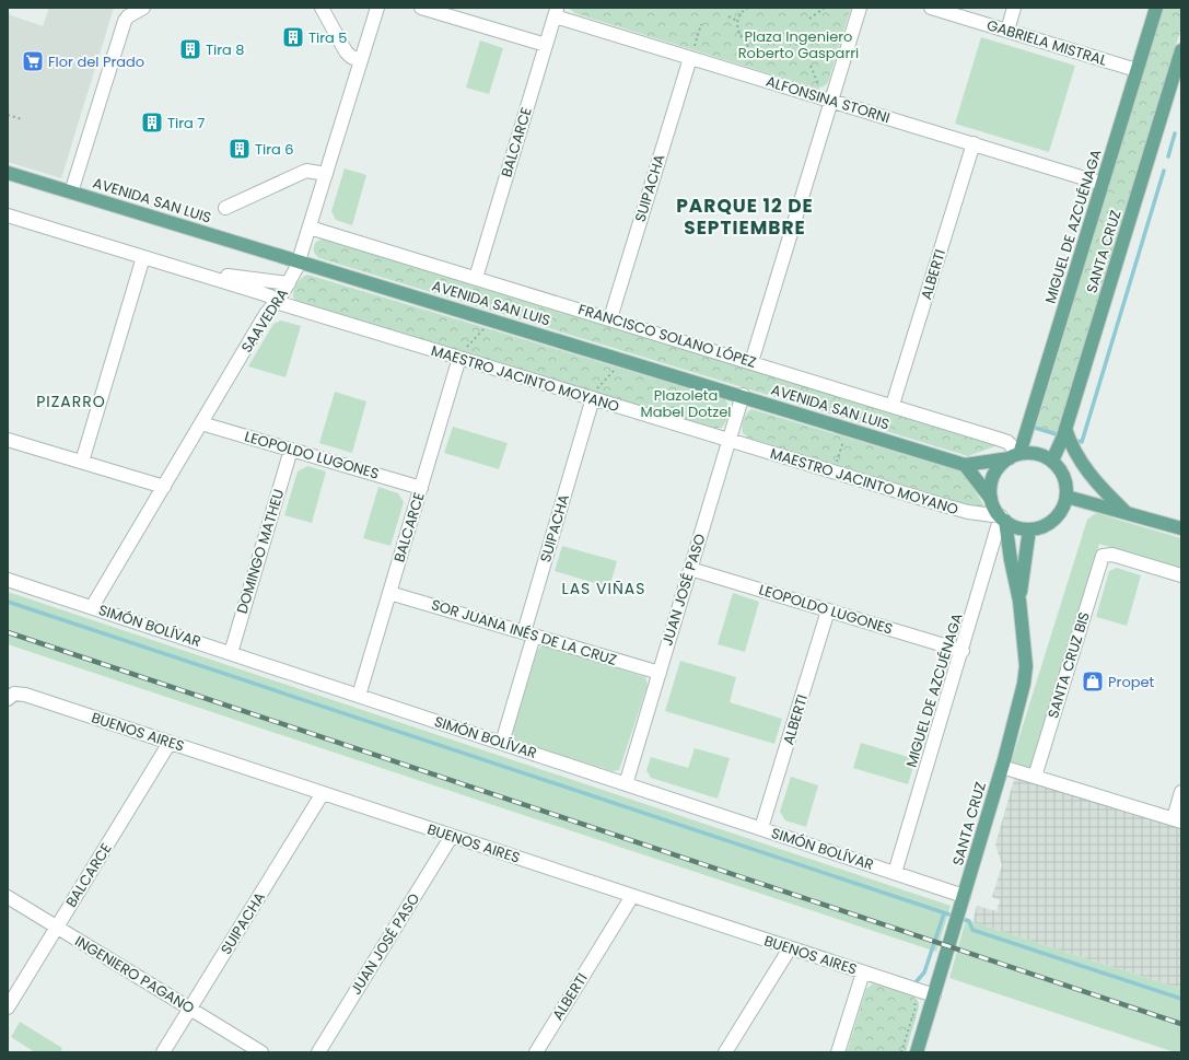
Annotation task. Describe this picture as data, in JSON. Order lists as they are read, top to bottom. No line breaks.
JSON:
{"streets":{"main road":["AVENIDA SAN LUIS","MIGUEL DE AZCUÉNAGA","SANTA CRUZ"],"street":["GABRIELA MISTRAL","ALFONSINA STORNI","BALCARCE","SUIPACHA","ALBERTI","SAAVEDRA","FRANCISCO SOLANO LÓPEZ","MAESTRO JACINTO MOYANO","LEOPOLDO LUGONES","DOMINGO MATHEU","JUAN JOSÉ PASO","SIMÓN BOLÍVAR","SOR JUANA INÉS DE LA CRUZ","SANTA CRUZ BIS","BUENOS AIRES","INGENIERO PAGANO"]},"crossings":[["GABRIELA MISTRAL","MIGUEL DE AZCUÉNAGA"],["ALFONSINA STORNI","BALCARCE"],["ALFONSINA STORNI","SUIPACHA"],["ALFONSINA STORNI","MIGUEL DE AZCUÉNAGA"],["ALFONSINA STORNI","ALBERTI"],["BALCARCE","FRANCISCO SOLANO LÓPEZ"],["BALCARCE","MAESTRO JACINTO MOYANO"],["BALCARCE","LEOPOLDO LUGONES"],["BALCARCE","SIMÓN BOLÍVAR"],["BALCARCE","SOR JUANA INÉS DE LA CRUZ"],["BALCARCE","BUENOS AIRES"],["BALCARCE","INGENIERO PAGANO"],["SUIPACHA","FRANCISCO SOLANO LÓPEZ"],["SUIPACHA","MAESTRO JACINTO MOYANO"],["SUIPACHA","SIMÓN BOLÍVAR"],["SUIPACHA","SOR JUANA INÉS DE LA CRUZ"],["SUIPACHA","BUENOS AIRES"],["SUIPACHA","INGENIERO PAGANO"],["AVENIDA SAN LUIS","MIGUEL DE AZCUÉNAGA"],["AVENIDA SAN LUIS","SANTA CRUZ"],["AVENIDA SAN LUIS","SAAVEDRA"],["AVENIDA SAN LUIS","FRANCISCO SOLANO LÓPEZ"],["AVENIDA SAN LUIS","MAESTRO JACINTO MOYANO"],["AVENIDA SAN LUIS","JUAN JOSÉ PASO"],["MIGUEL DE AZCUÉNAGA","SANTA CRUZ"],["MIGUEL DE AZCUÉNAGA","FRANCISCO SOLANO LÓPEZ"],["MIGUEL DE AZCUÉNAGA","MAESTRO JACINTO MOYANO"],["MIGUEL DE AZCUÉNAGA","LEOPOLDO LUGONES"],["MIGUEL DE AZCUÉNAGA","SIMÓN BOLÍVAR"],["SANTA CRUZ","FRANCISCO SOLANO LÓPEZ"],["SANTA CRUZ","MAESTRO JACINTO MOYANO"],["SANTA CRUZ","SIMÓN BOLÍVAR"],["SANTA CRUZ","BUENOS AIRES"],["ALBERTI","FRANCISCO SOLANO LÓPEZ"],["ALBERTI","LEOPOLDO LUGONES"],["ALBERTI","SIMÓN BOLÍVAR"],["ALBERTI","BUENOS AIRES"],["SAAVEDRA","FRANCISCO SOLANO LÓPEZ"],["SAAVEDRA","MAESTRO JACINTO MOYANO"],["SAAVEDRA","LEOPOLDO LUGONES"],["SAAVEDRA","SIMÓN BOLÍVAR"],["FRANCISCO SOLANO LÓPEZ","MAESTRO JACINTO MOYANO"],["MAESTRO JACINTO MOYANO","JUAN JOSÉ PASO"],["LEOPOLDO LUGONES","DOMINGO MATHEU"],["LEOPOLDO LUGONES","JUAN JOSÉ PASO"],["DOMINGO MATHEU","SIMÓN BOLÍVAR"],["JUAN JOSÉ PASO","SIMÓN BOLÍVAR"],["JUAN JOSÉ PASO","SOR JUANA INÉS DE LA CRUZ"],["JUAN JOSÉ PASO","BUENOS AIRES"]],"districts":["PARQUE 12 DE SEPTIEMBRE","PIZARRO","LAS VIÑAS"],"parks":["Plaza Ingeniero Roberto Gasparri","Plazoleta Mabel Dotzel"],"places":{"building":["Tira 5","Tira 8","Tira 7","Tira 6"],"supermarket":["Flor del Prado"],"shop":["Propet"]}}
